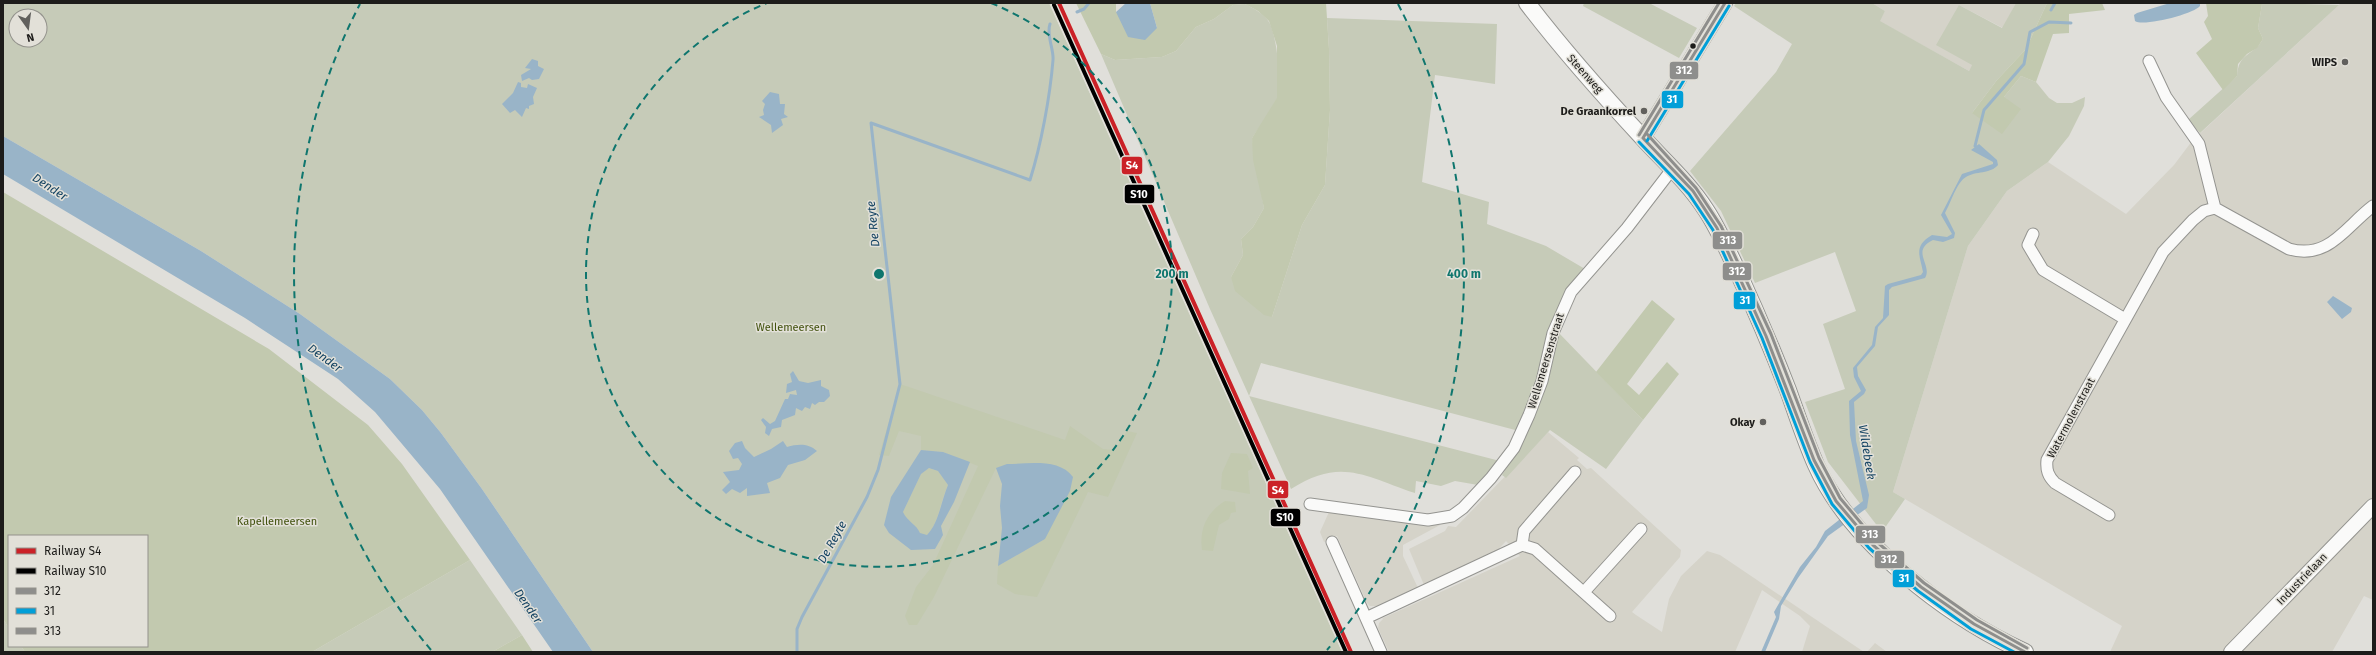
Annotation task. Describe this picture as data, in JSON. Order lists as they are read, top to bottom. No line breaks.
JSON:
{"streets":{"main road":["Steenweg"],"street":["Wellemeersenstraat","Watermolenstraat","Industrielaan"]},"crossings":[["Steenweg","Wellemeersenstraat"]],"water":["Dender","De Reyte","Wildebeek"],"parks":["Wellemeersen","Kapellemeersen"],"places":["WIPS","De Graankorrel","Okay"],"lines":["rail line S4","transit line 312","transit line 313","rail line S10","transit line 31"],"legend":["Railway S4","Railway S10","312","31","313"],"north":"bottom","rings":["200 m","400 m"]}
